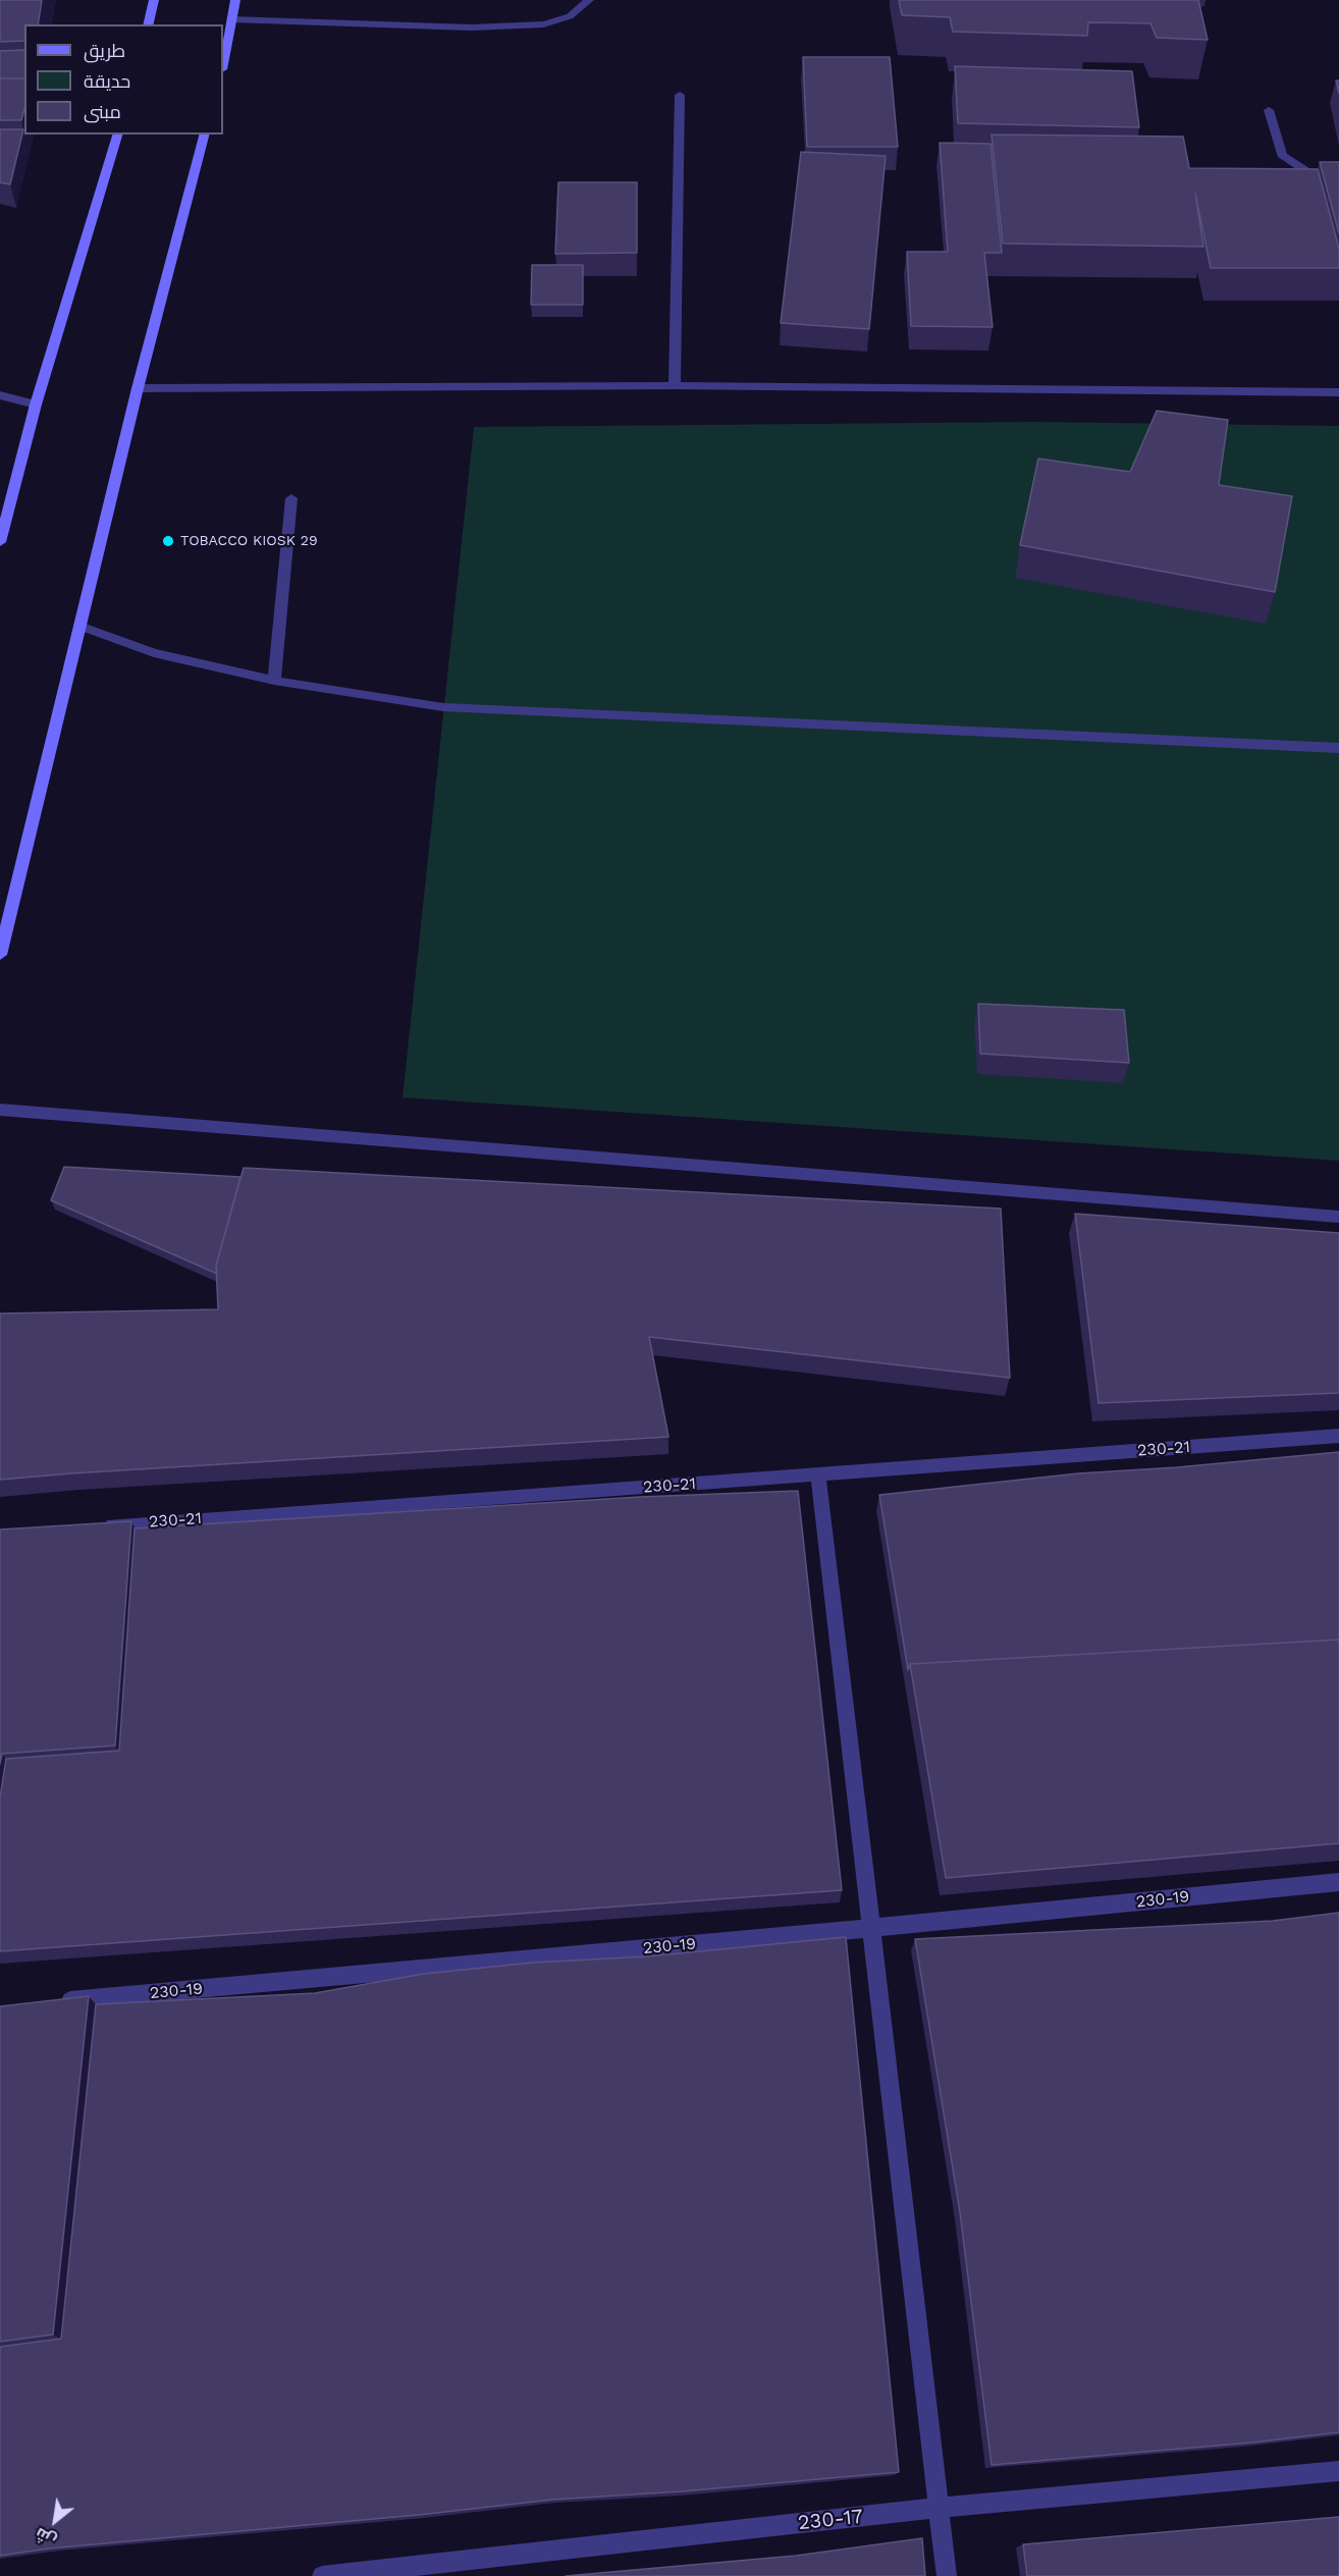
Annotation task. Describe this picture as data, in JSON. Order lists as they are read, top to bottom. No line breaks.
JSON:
{"streets":{"street":["230-21","230-19","230-17"]},"places":["TOBACCO KIOSK 29"],"legend":["طريق","حديقة","مبنى"],"north":"bottom left"}
